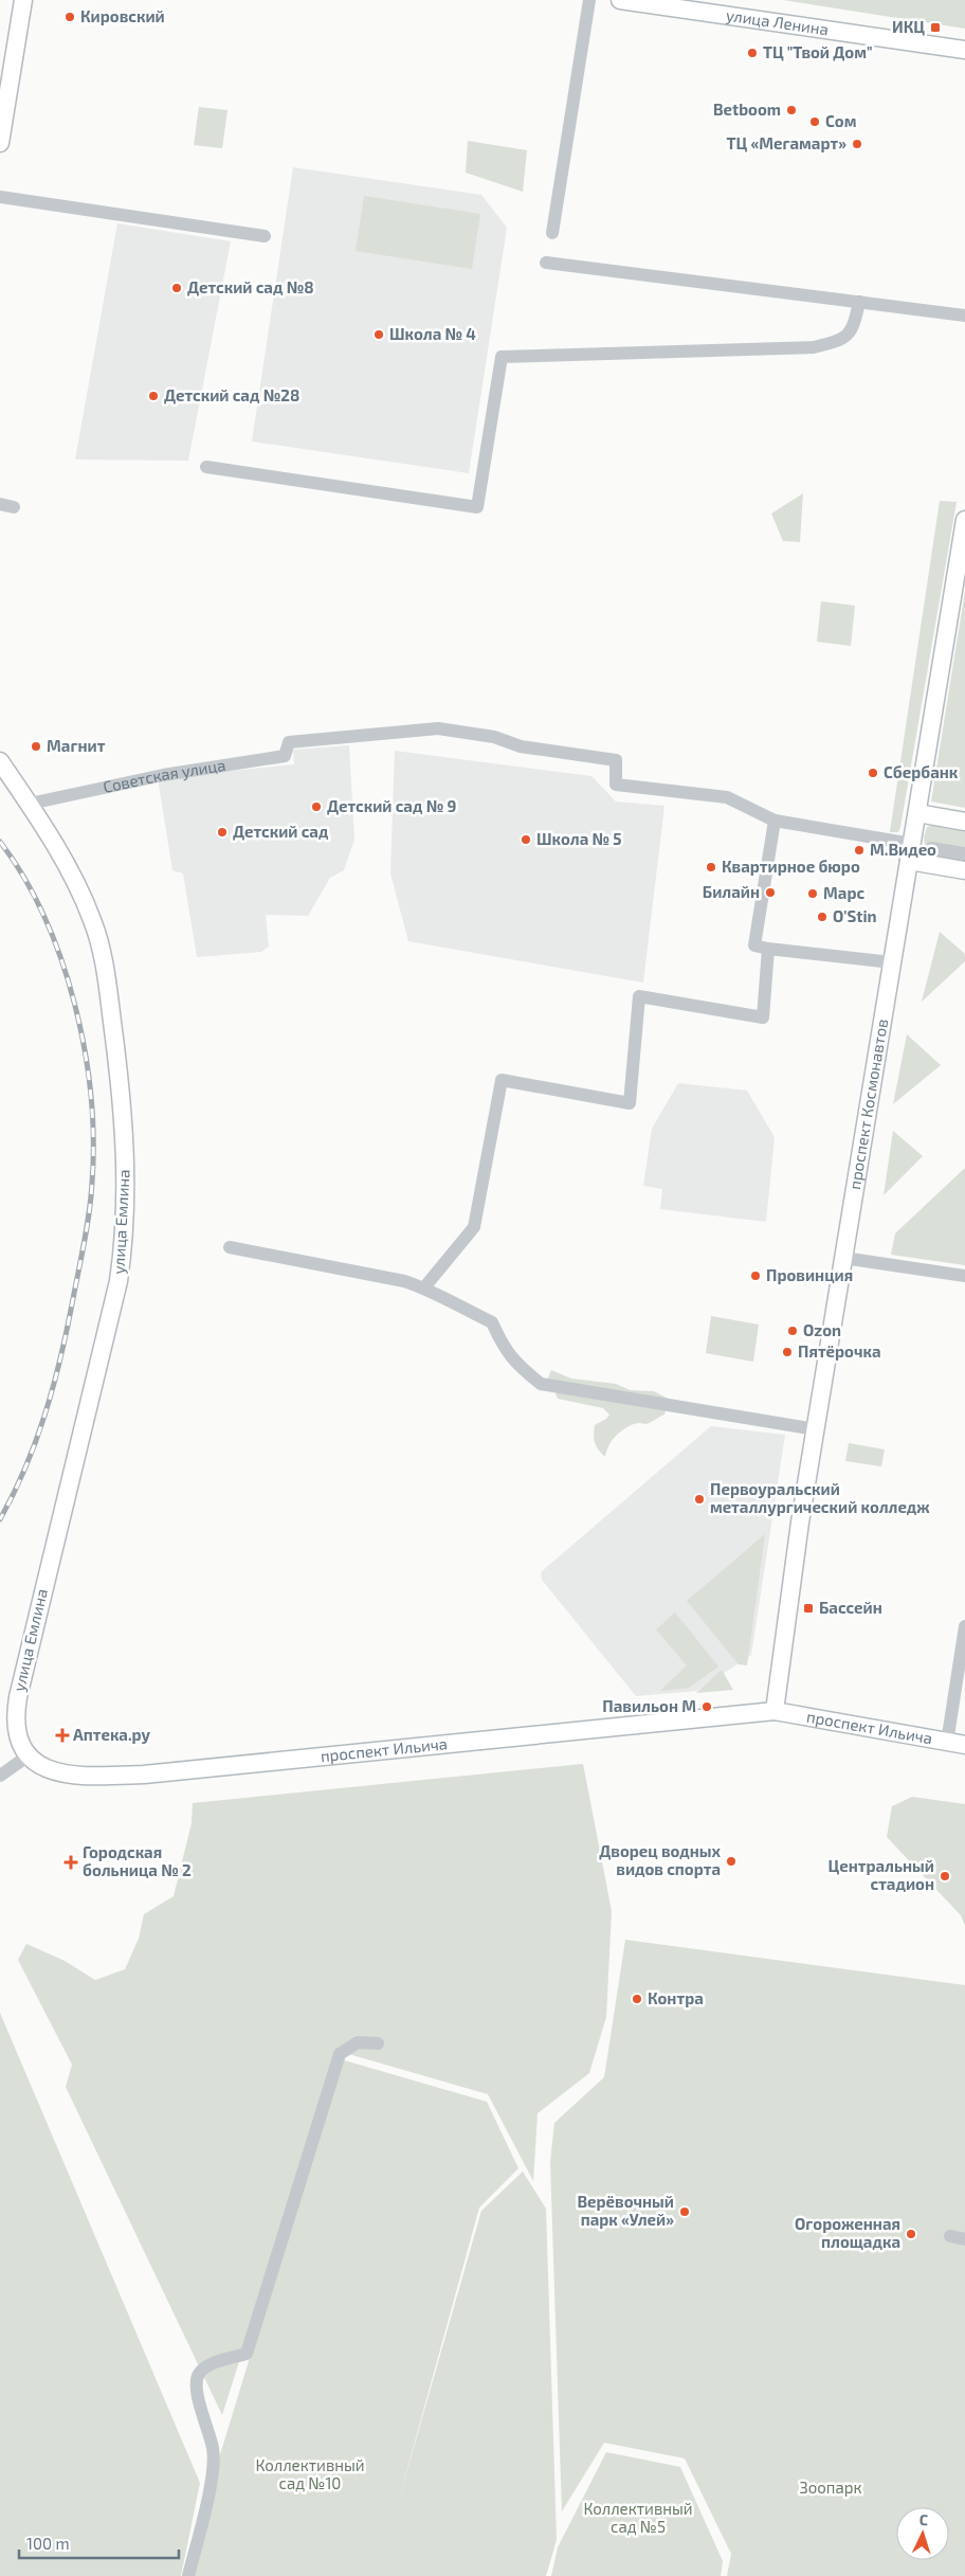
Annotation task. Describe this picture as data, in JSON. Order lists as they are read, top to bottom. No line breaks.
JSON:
{"streets":{"street":["улица Ленина","Советская улица","проспект Космонавтов","улица Емлина","проспект Ильича"]},"crossings":[["Советская улица","улица Емлина"],["проспект Космонавтов","проспект Ильича"],["улица Емлина","проспект Ильича"]],"parks":["Коллективный сад №10","Зоопарк","Коллективный сад №5"],"places":{"other":["Кировский","ТЦ \"Твой Дом\"","Betboom","Сом","ТЦ «Мегамарт»","Детский сад №8","Школа № 4","Детский сад №28","Магнит","Сбербанк","Детский сад № 9","Детский сад","Школа № 5","М.Видео","Квартирное бюро","Билайн","Марс","O'Stin","Провинция","Ozon","Пятёрочка","Первоуральский металлургический колледж","Павильон М","Дворец водных видов спорта","Центральный стадион","Контра","Верёвочный парк «Улей»","Огороженная площадка"],"transit":["ИКЦ","Бассейн"],"health":["Аптека.ру","Городская больница № 2"]},"scale_bar":"100 m","north":"top"}
